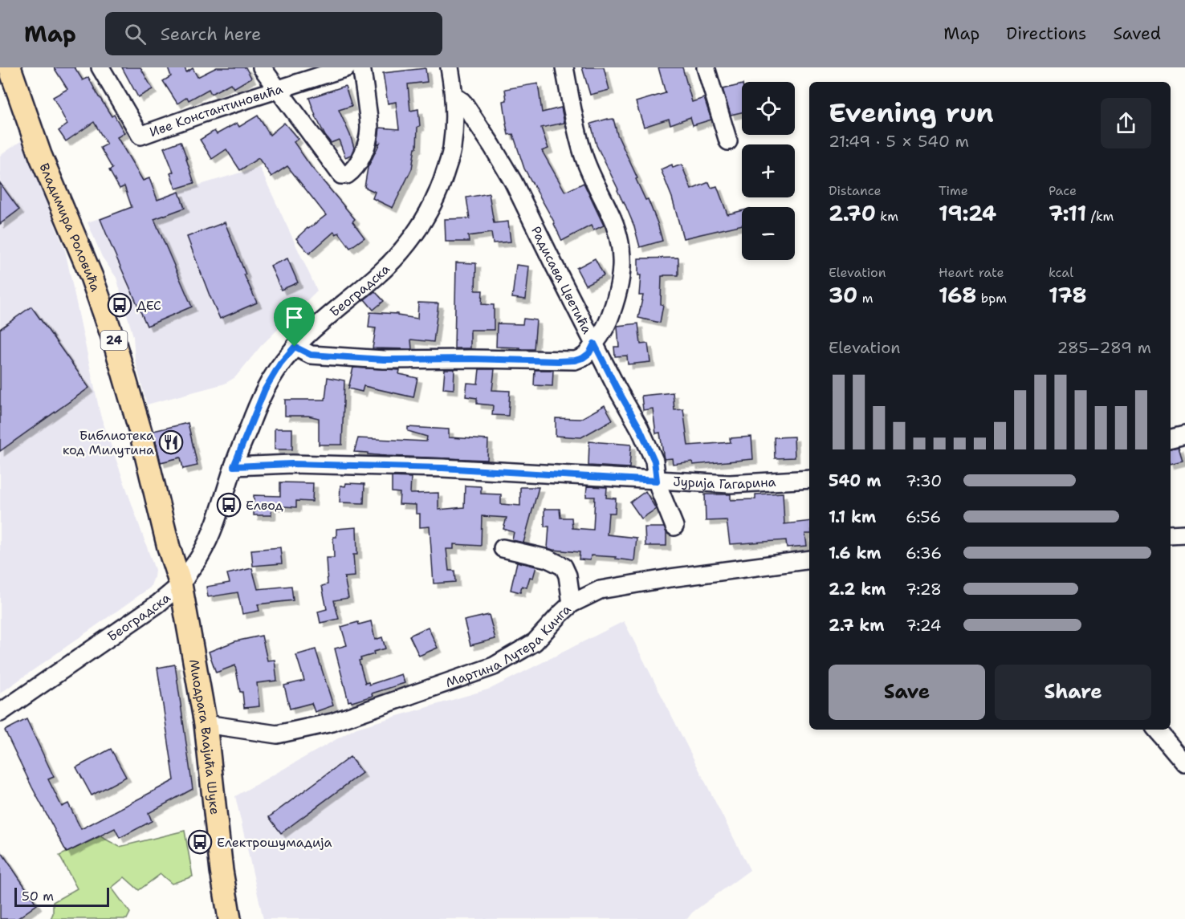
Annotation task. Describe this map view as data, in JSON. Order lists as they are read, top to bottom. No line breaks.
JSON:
{"streets":{"main road":["Владимира Роловића","24","Миодрага Влајића Шуке"],"street":["Иве Константиновића","Радисава Цветића","Београдска","Јурија Гагарина","Мартина Лутера Кинга"]},"crossings":[["Владимира Роловића","Београдска"],["Владимира Роловића","Миодрага Влајића Шуке"],["Радисава Цветића","Београдска"],["Радисава Цветића","Јурија Гагарина"],["Београдска","Јурија Гагарина"],["Београдска","Миодрага Влајића Шуке"],["Мартина Лутера Кинга","Миодрага Влајића Шуке"]],"places":{"bus stop":["ДЕС","Елвод","Електрошумадија"],"restaurant":["Библиотека код Милутина"]},"scale_bar":"50 m","page":{"header":"Map","search":"Search here","nav":["Map","Directions","Saved"],"map_buttons":["+","−"],"heading":["Evening run","21:49 · 5 × 540 m"],"stats":[["Distance","2.70 km"],["Time","19:24"],["Pace","7:11 /km"],["Elevation","30 m"],["Heart rate","168 bpm"],["kcal","178"]],"chart":["Elevation","285–289 m"],"list":[{"name":"540 m","note":"7:30"},{"name":"1.1 km","note":"6:56"},{"name":"1.6 km","note":"6:36"},{"name":"2.2 km","note":"7:28"},{"name":"2.7 km","note":"7:24"}],"buttons":["Save","Share"],"scale":"50 m"}}
